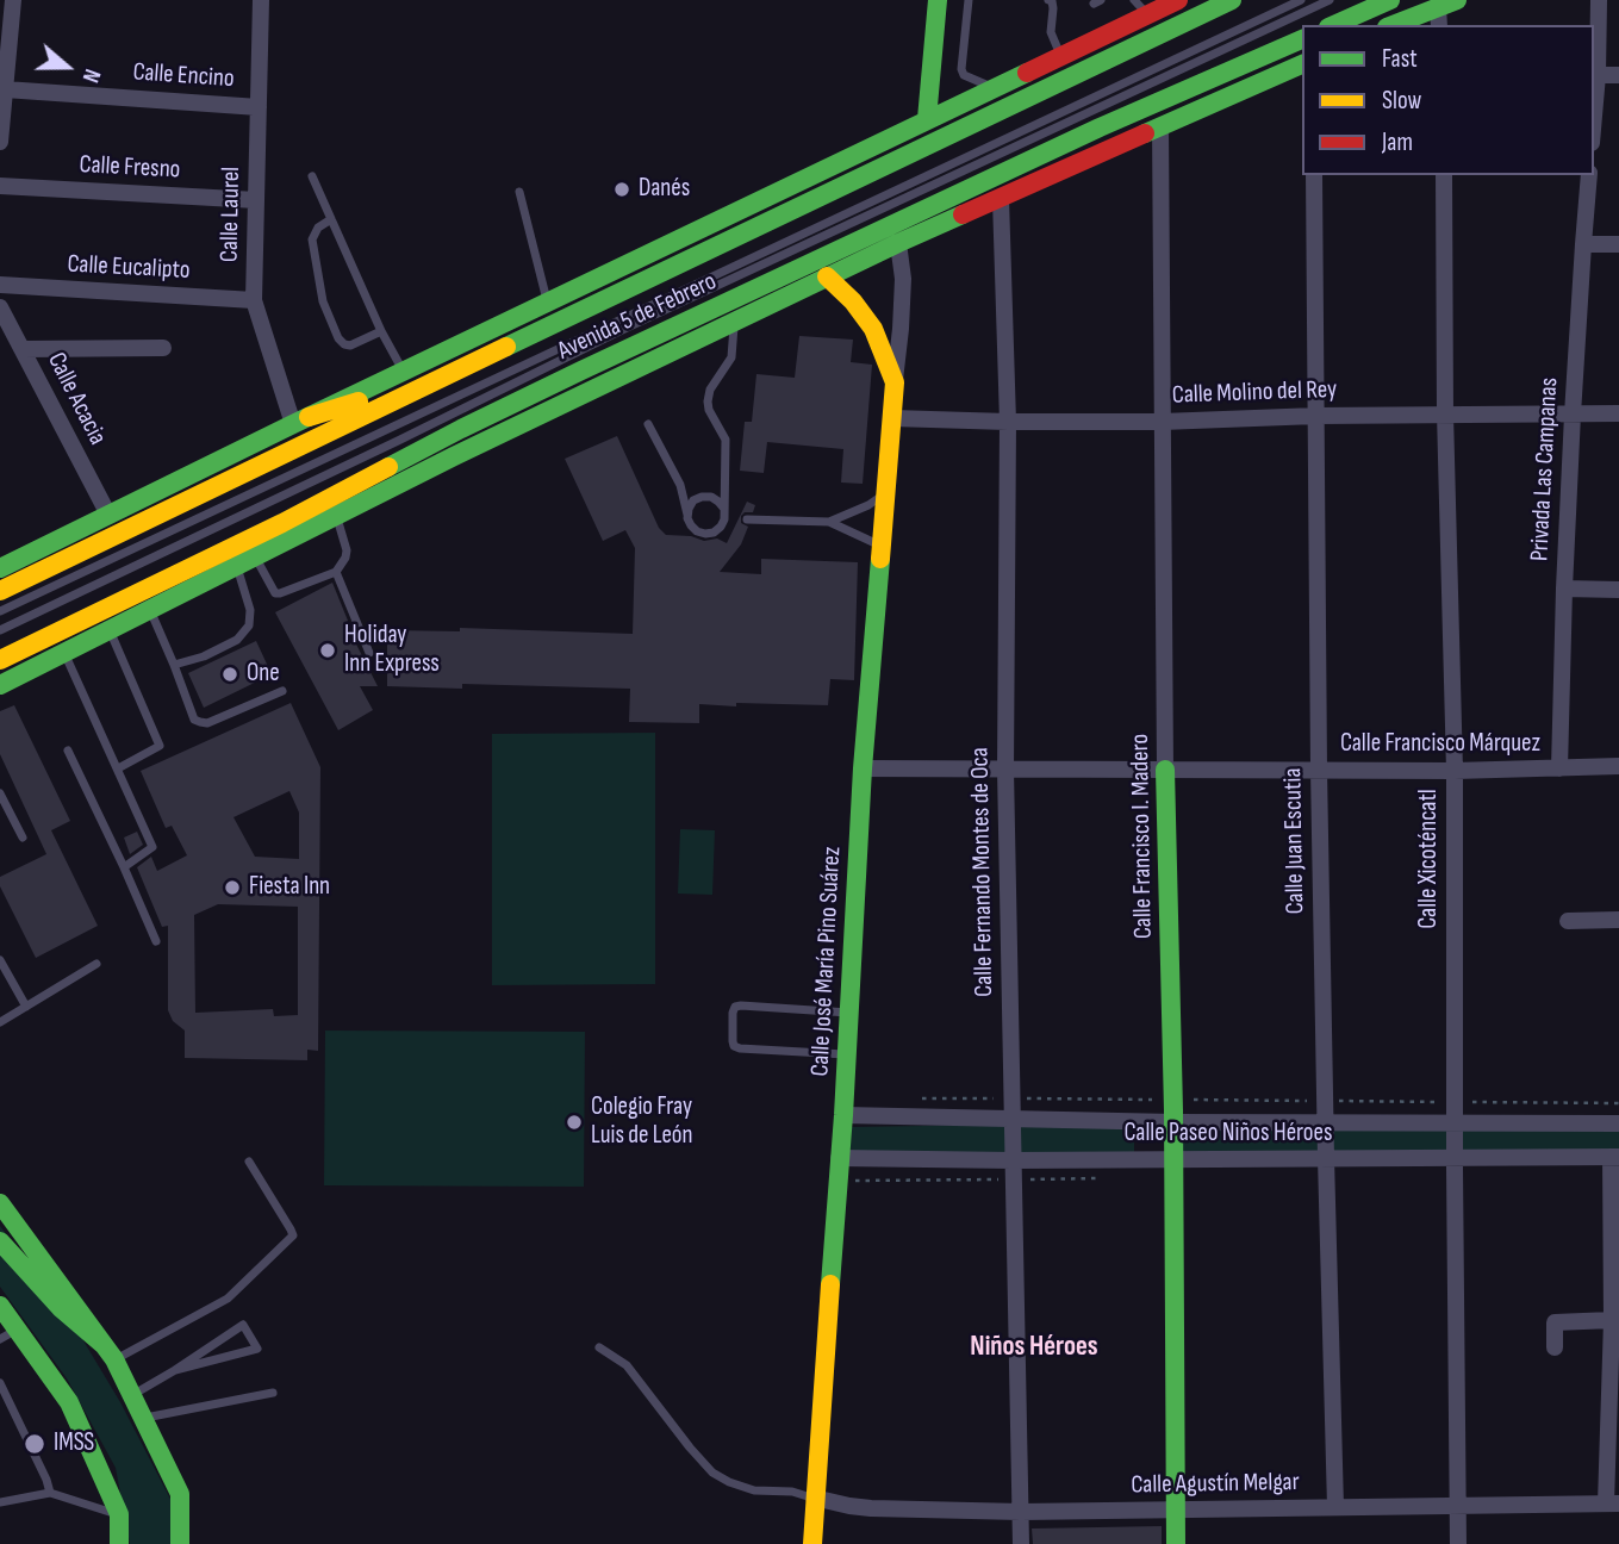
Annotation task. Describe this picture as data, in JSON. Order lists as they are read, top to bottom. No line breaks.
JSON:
{"streets":{"main road":["Avenida 5 de Febrero","Calle Francisco I. Madero","Calle José María Pino Suárez"],"street":["Calle Encino","Calle Fresno","Calle Laurel","Calle Eucalipto","Calle Molino del Rey","Calle Acacia","Privada Las Campanas","Calle Francisco Márquez","Calle Juan Escutia","Calle Xicoténcatl","Calle Fernando Montes de Oca","Calle Paseo Niños Héroes","Calle Agustín Melgar"]},"crossings":[["Calle Encino","Calle Laurel"],["Calle Fresno","Calle Laurel"],["Calle Laurel","Calle Eucalipto"],["Calle Laurel","Avenida 5 de Febrero"],["Avenida 5 de Febrero","Calle Acacia"],["Avenida 5 de Febrero","Calle Francisco I. Madero"],["Avenida 5 de Febrero","Calle Fernando Montes de Oca"],["Avenida 5 de Febrero","Calle José María Pino Suárez"],["Calle Molino del Rey","Privada Las Campanas"],["Calle Molino del Rey","Calle Francisco I. Madero"],["Calle Molino del Rey","Calle Juan Escutia"],["Calle Molino del Rey","Calle Xicoténcatl"],["Calle Molino del Rey","Calle Fernando Montes de Oca"],["Calle Molino del Rey","Calle José María Pino Suárez"],["Privada Las Campanas","Calle Francisco Márquez"],["Calle Francisco Márquez","Calle Francisco I. Madero"],["Calle Francisco Márquez","Calle Juan Escutia"],["Calle Francisco Márquez","Calle Xicoténcatl"],["Calle Francisco Márquez","Calle Fernando Montes de Oca"],["Calle Francisco Márquez","Calle José María Pino Suárez"],["Calle Francisco I. Madero","Calle Paseo Niños Héroes"],["Calle Francisco I. Madero","Calle Agustín Melgar"],["Calle Juan Escutia","Calle Paseo Niños Héroes"],["Calle Juan Escutia","Calle Agustín Melgar"],["Calle Xicoténcatl","Calle Paseo Niños Héroes"],["Calle Xicoténcatl","Calle Agustín Melgar"],["Calle Fernando Montes de Oca","Calle Paseo Niños Héroes"],["Calle Fernando Montes de Oca","Calle Agustín Melgar"],["Calle José María Pino Suárez","Calle Paseo Niños Héroes"],["Calle José María Pino Suárez","Calle Agustín Melgar"]],"districts":["Niños Héroes"],"places":["Danés","Holiday Inn Express","One","Fiesta Inn","Colegio Fray Luis de León","IMSS"],"legend":["Fast","Slow","Jam"],"north":"right"}
